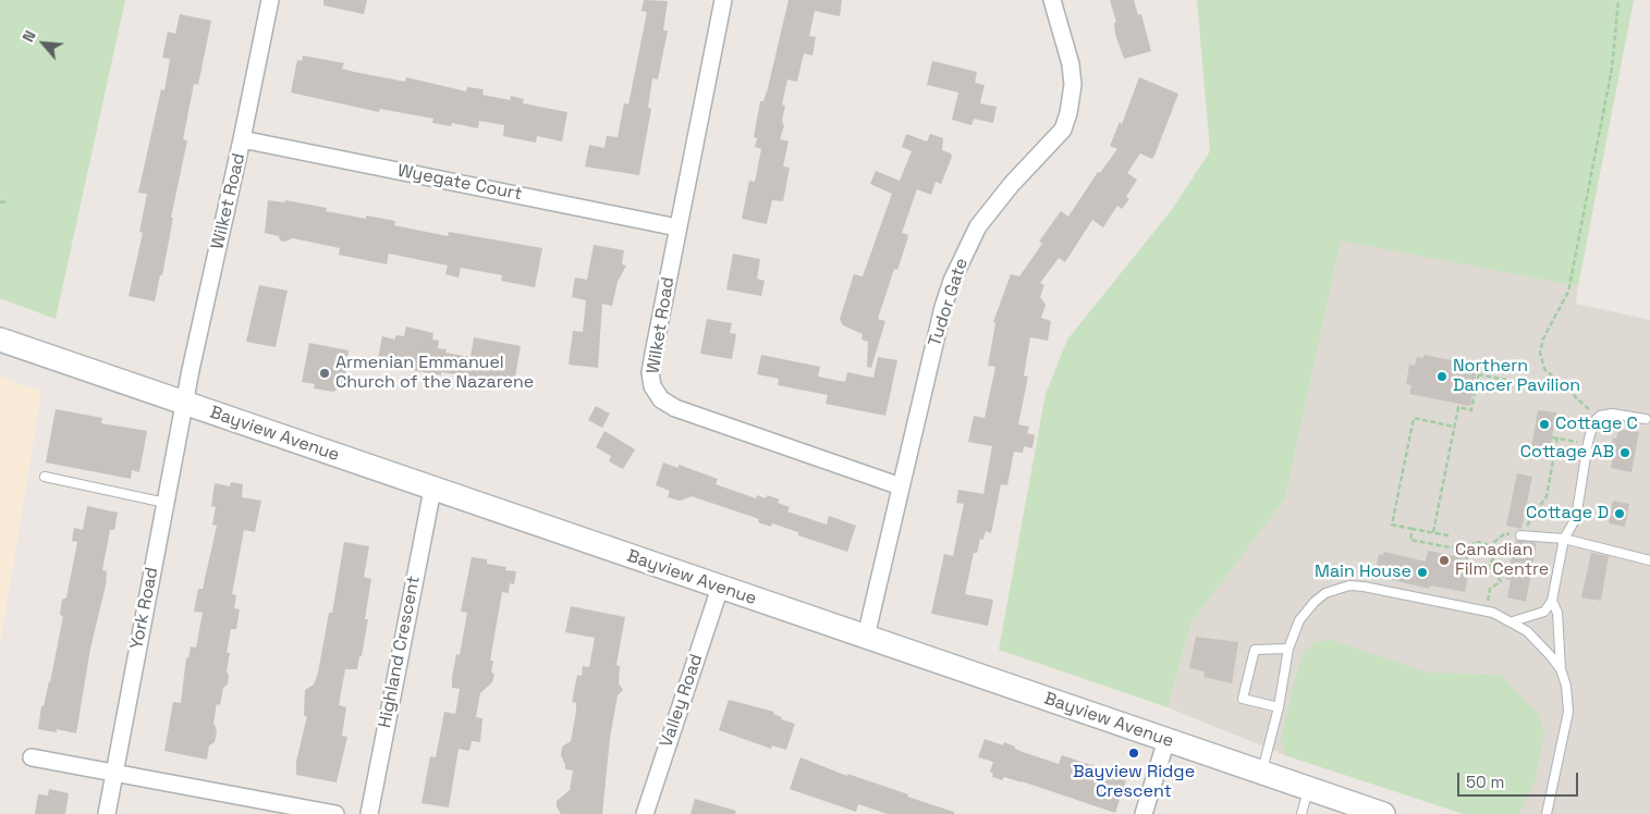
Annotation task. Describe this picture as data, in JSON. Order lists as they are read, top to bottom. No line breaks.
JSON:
{"streets":{"main road":["Bayview Avenue"],"street":["Wyegate Court","Wilket Road","Tudor Gate","York Road","Highland Crescent","Valley Road"]},"crossings":[["Wyegate Court","Wilket Road"],["Wilket Road","Tudor Gate"],["Wilket Road","Bayview Avenue"],["Wilket Road","York Road"],["Tudor Gate","Bayview Avenue"],["Bayview Avenue","York Road"],["Bayview Avenue","Highland Crescent"],["Bayview Avenue","Valley Road"]],"places":["Armenian Emmanuel Church of the Nazarene","Northern Dancer Pavilion","Cottage C","Cottage AB","Cottage D","Canadian Film Centre","Main House","Bayview Ridge Crescent"],"scale_bar":"50 m","north":"top left"}
